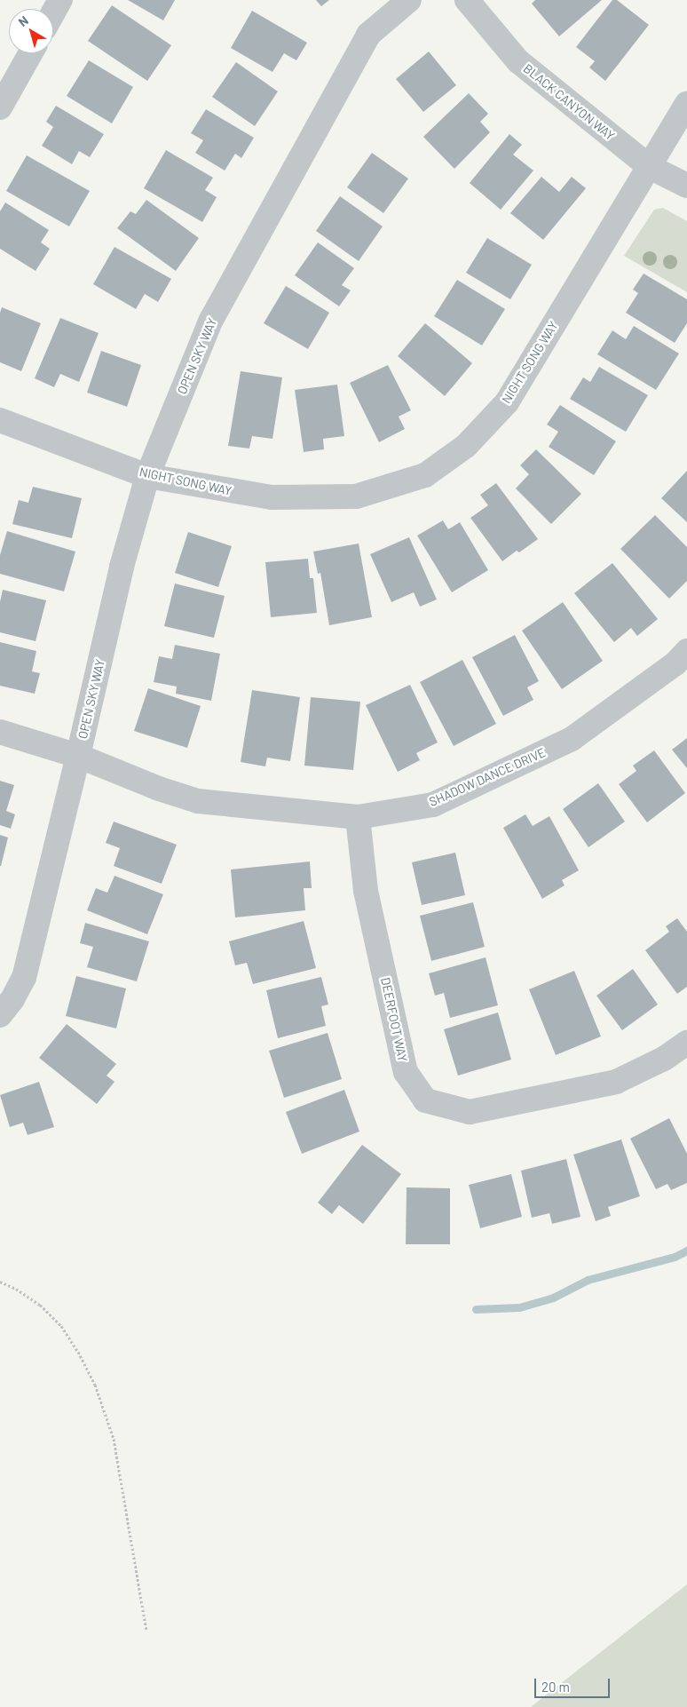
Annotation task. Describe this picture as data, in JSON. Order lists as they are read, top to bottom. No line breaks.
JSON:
{"streets":{"street":["BLACK CANYON WAY","OPEN SKY WAY","NIGHT SONG WAY","SHADOW DANCE DRIVE","DEERFOOT WAY"]},"crossings":[["BLACK CANYON WAY","NIGHT SONG WAY"],["OPEN SKY WAY","NIGHT SONG WAY"],["OPEN SKY WAY","SHADOW DANCE DRIVE"],["SHADOW DANCE DRIVE","DEERFOOT WAY"]],"scale_bar":"20 m","north":"top left"}
